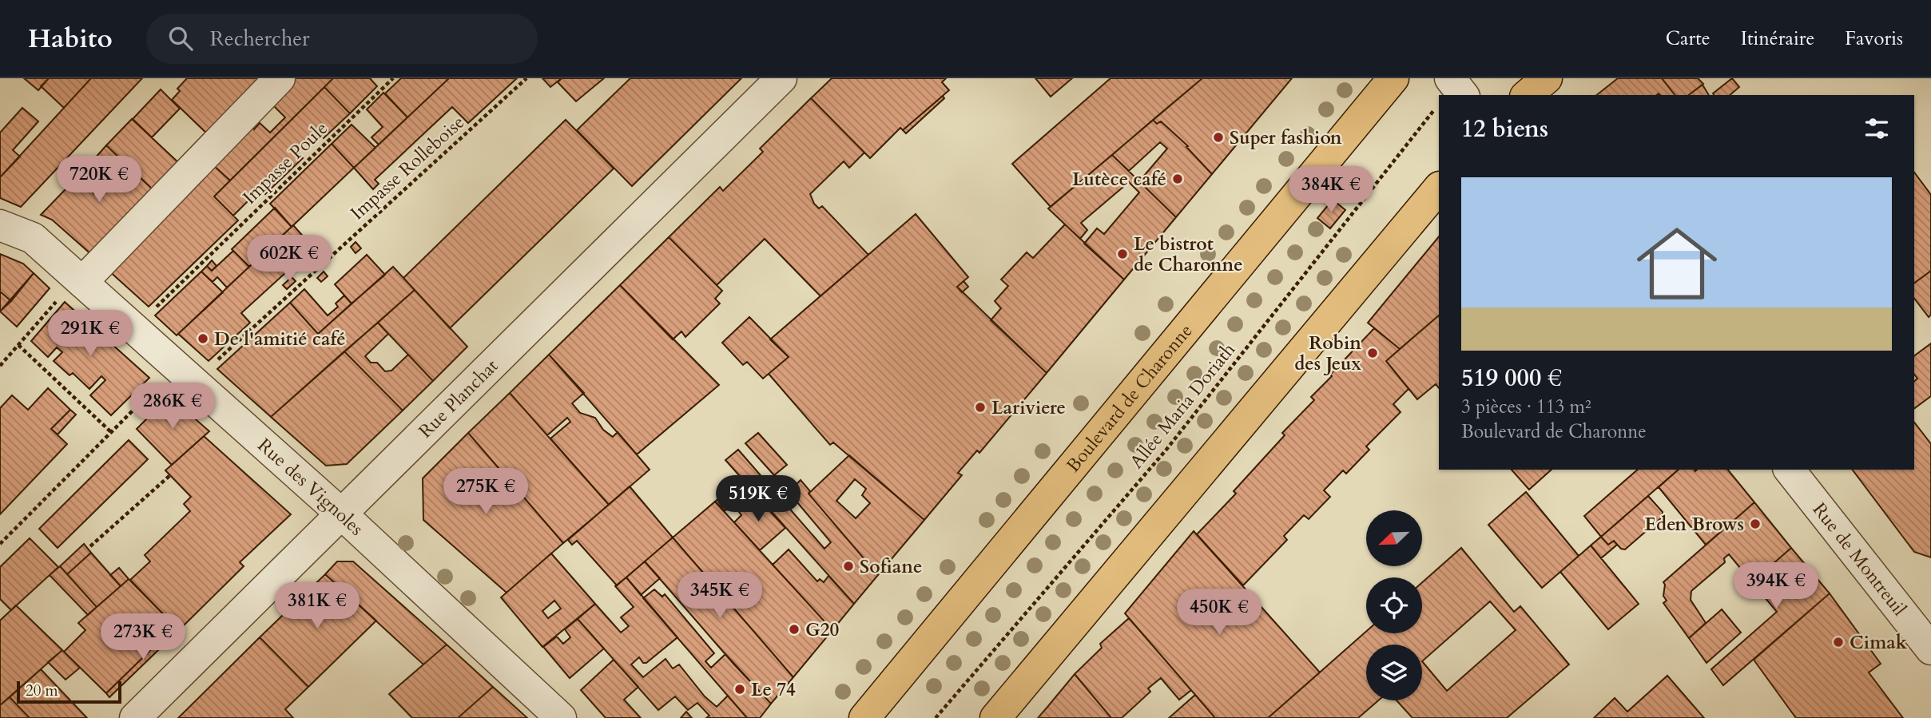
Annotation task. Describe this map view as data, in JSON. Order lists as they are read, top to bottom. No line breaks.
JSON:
{"streets":{"main road":["Boulevard de Charonne"],"street":["Rue Planchat","Rue des Vignoles","Rue de Montreuil"],"path":["Impasse Poule","Impasse Rolleboise","Allée Maria Doriath"]},"crossings":[["Rue Planchat","Rue des Vignoles"]],"places":["Super fashion","Lutèce café","Le bistrot de Charonne","De l'amitié café","Robin des Jeux","Lariviere","Eden Brows","Sofiane","G20","Cimak","Le 74"],"scale_bar":"20 m","north":"bottom left","page":{"header":"Habito","search":"Rechercher","nav":["Carte","Itinéraire","Favoris"],"heading":"12 biens","price":["720K €","384K €","602K €","291K €","286K €","275K €","519K €","394K €","345K €","381K €","450K €","273K €"],"list":[{"name":"519 000 €","note":"3 pièces · 113 m² · Boulevard de Charonne"}],"scale":"20 m"}}
